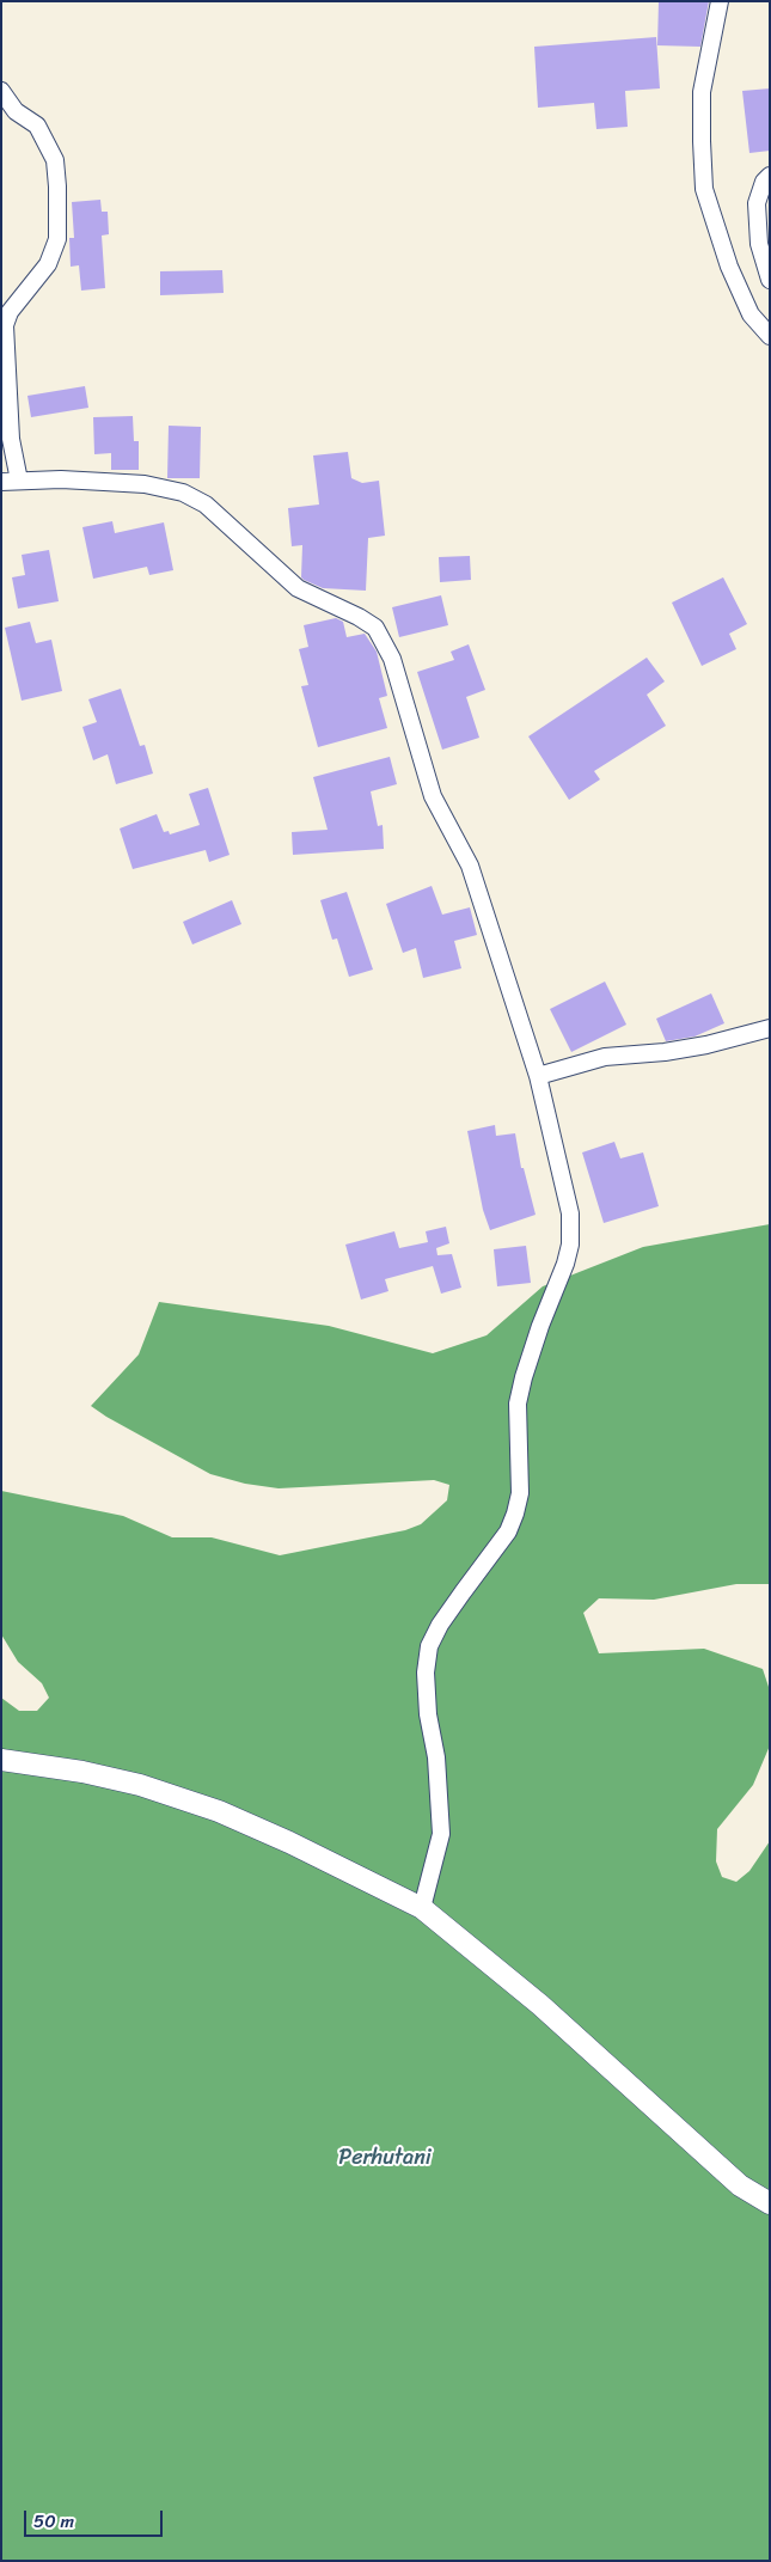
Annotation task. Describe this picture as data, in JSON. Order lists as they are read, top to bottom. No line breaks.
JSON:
{"parks":["Perhutani"],"scale_bar":"50 m"}
